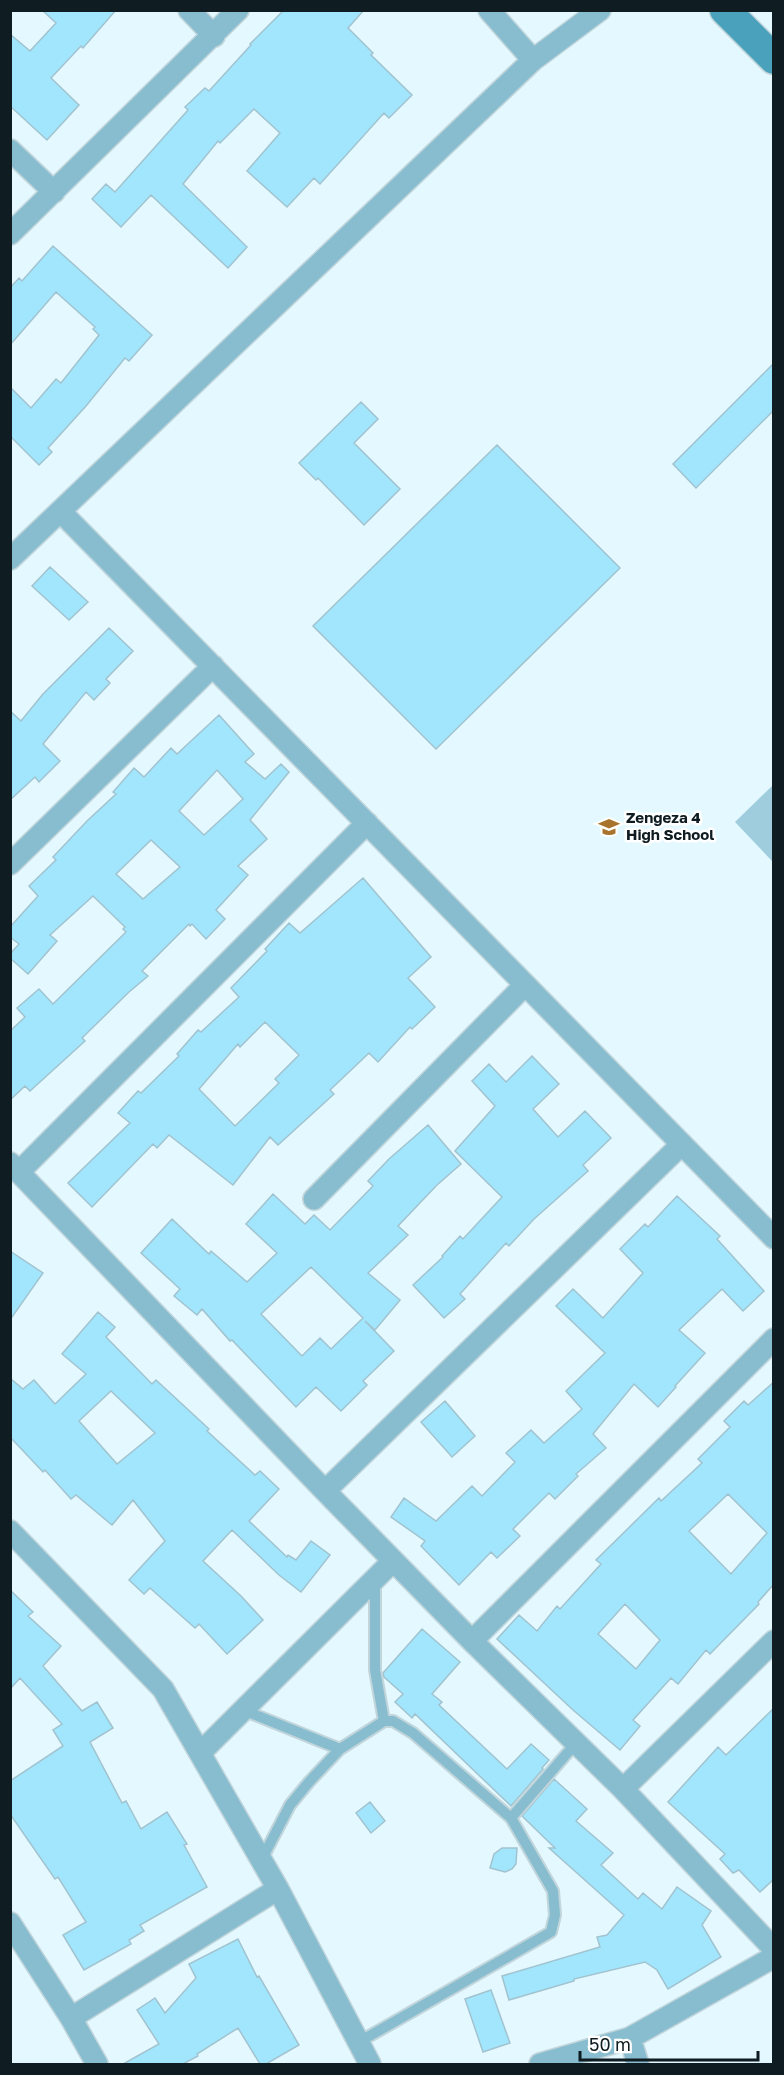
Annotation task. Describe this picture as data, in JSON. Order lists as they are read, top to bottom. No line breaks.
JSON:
{"places":{"school or university":["Zengeza 4 High School"]},"scale_bar":"50 m"}
